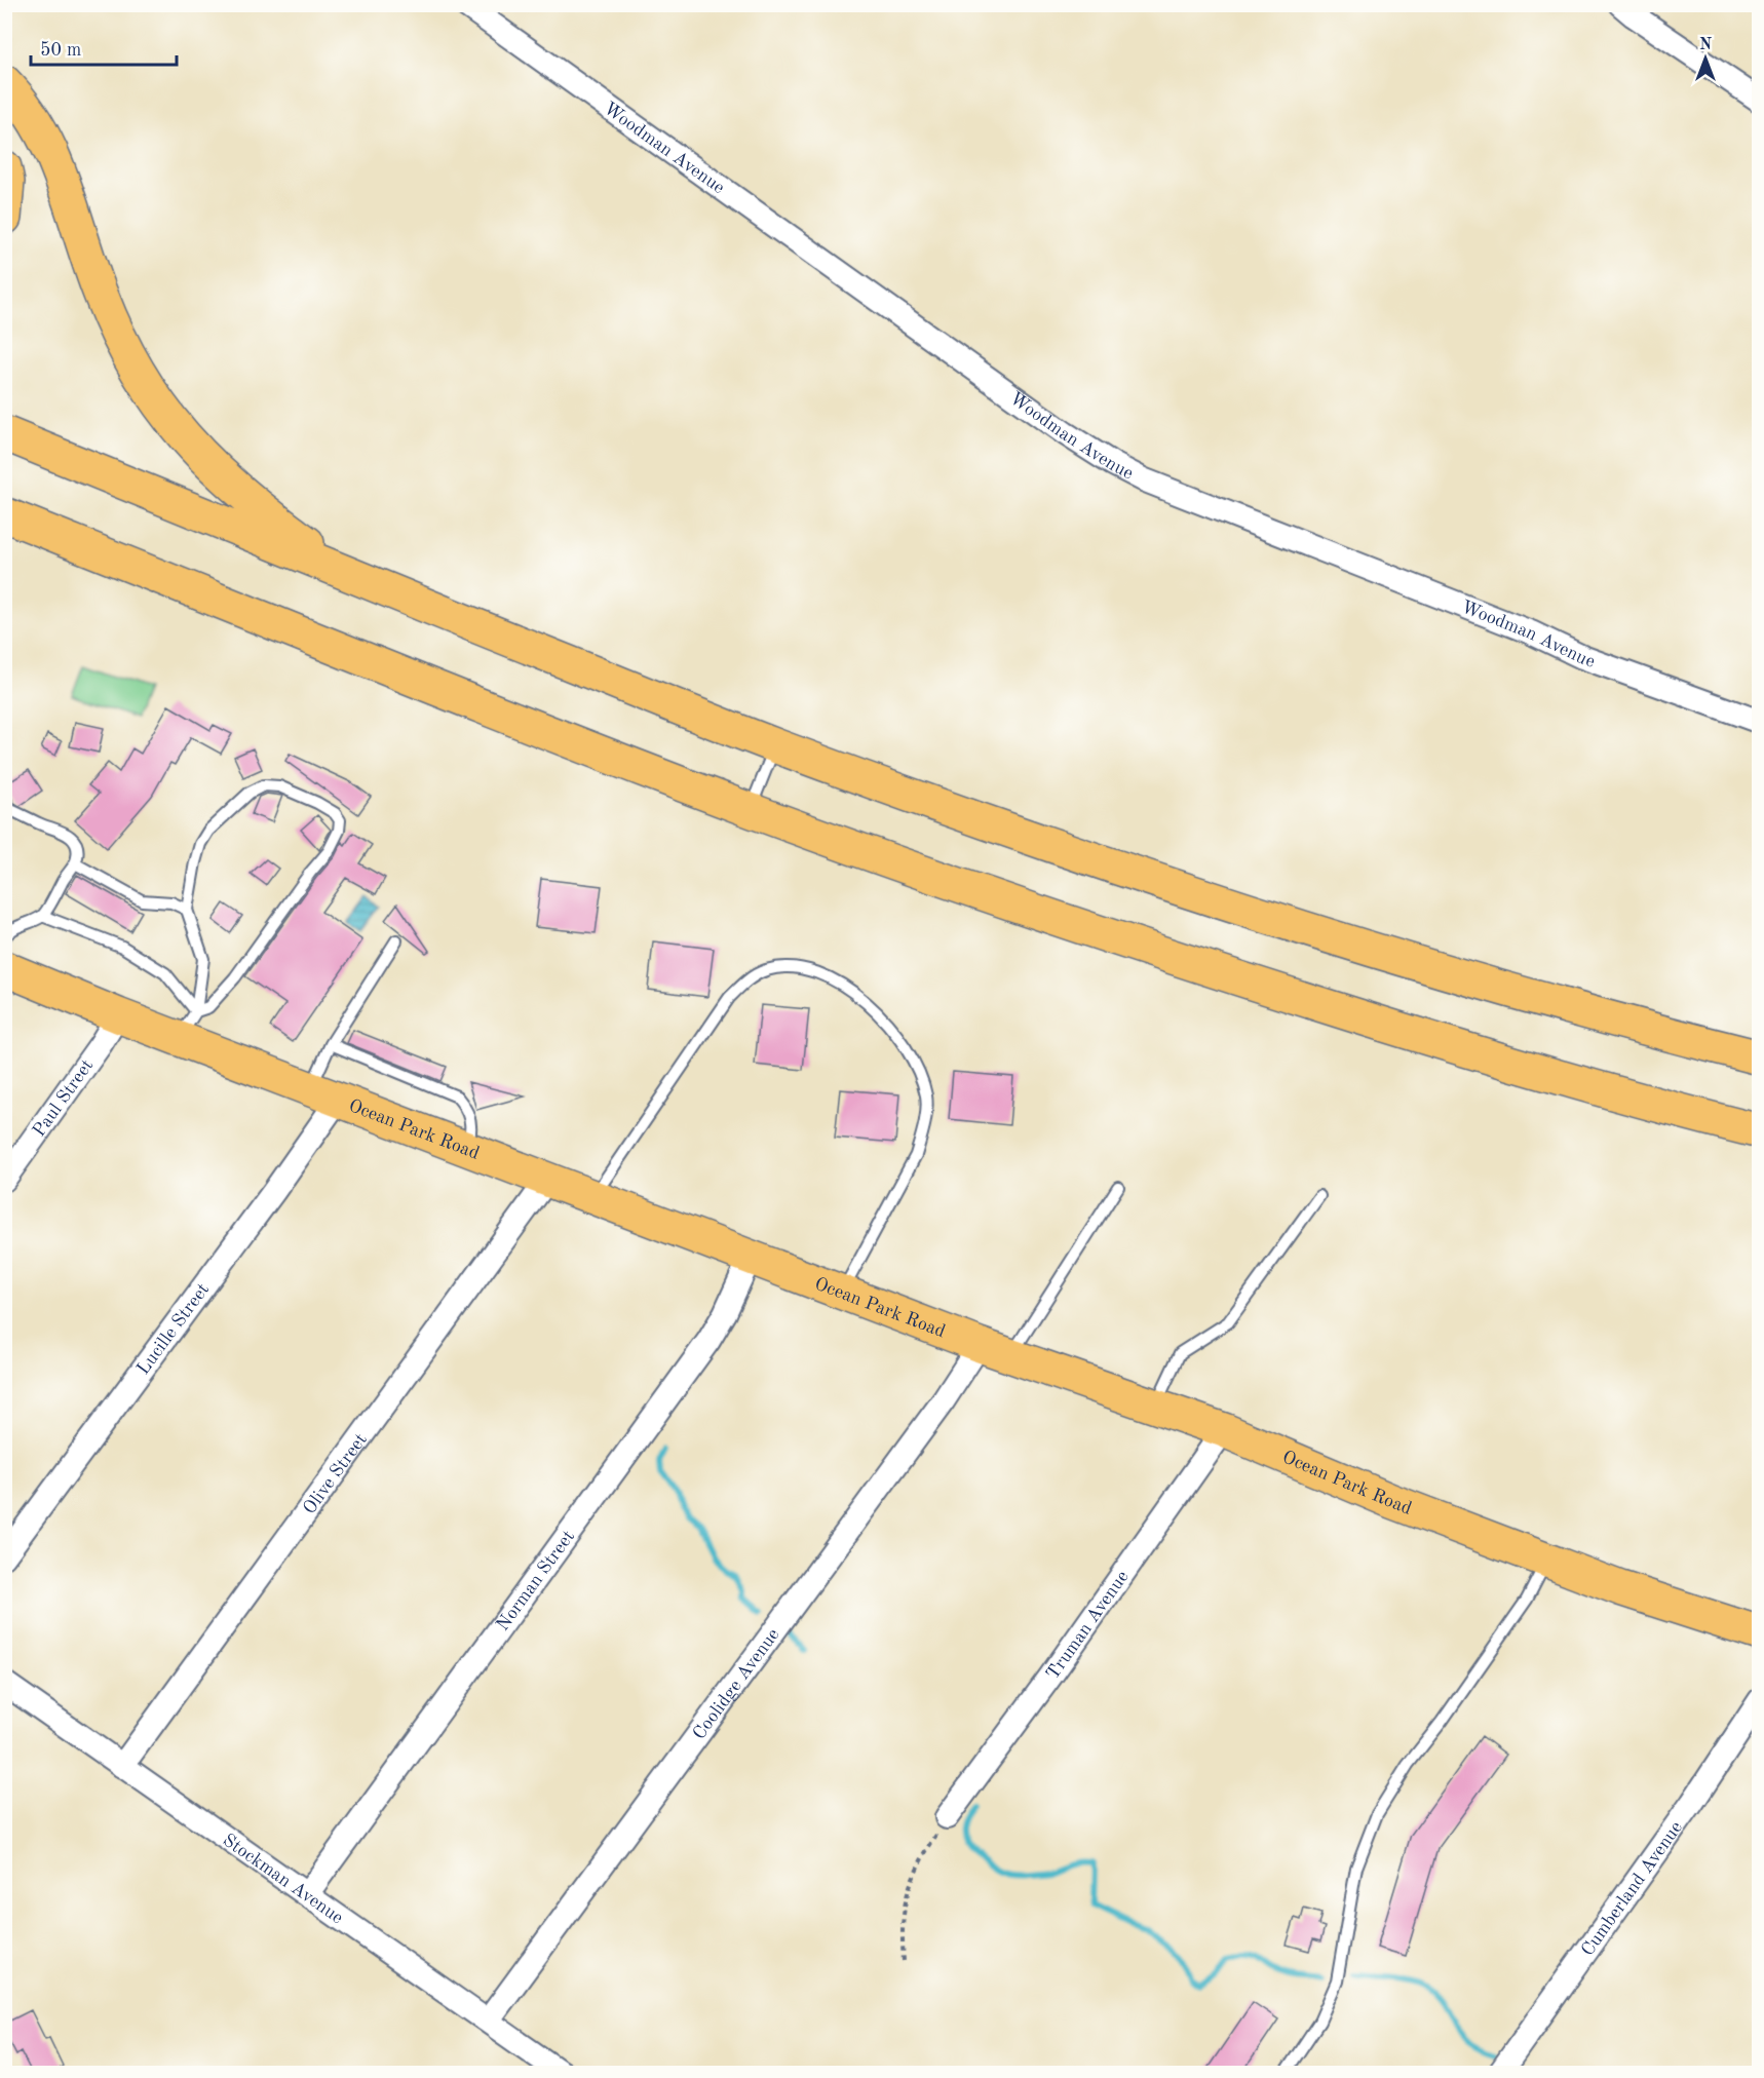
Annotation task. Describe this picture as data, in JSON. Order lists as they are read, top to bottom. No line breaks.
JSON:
{"streets":{"main road":["Ocean Park Road"],"street":["Woodman Avenue","Paul Street","Lucille Street","Olive Street","Norman Street","Truman Avenue","Coolidge Avenue","Stockman Avenue","Cumberland Avenue"]},"crossings":[["Paul Street","Ocean Park Road"],["Ocean Park Road","Lucille Street"],["Ocean Park Road","Olive Street"],["Ocean Park Road","Norman Street"],["Ocean Park Road","Truman Avenue"],["Ocean Park Road","Coolidge Avenue"],["Olive Street","Stockman Avenue"],["Norman Street","Stockman Avenue"],["Coolidge Avenue","Stockman Avenue"]],"scale_bar":"50 m","north":"top"}
